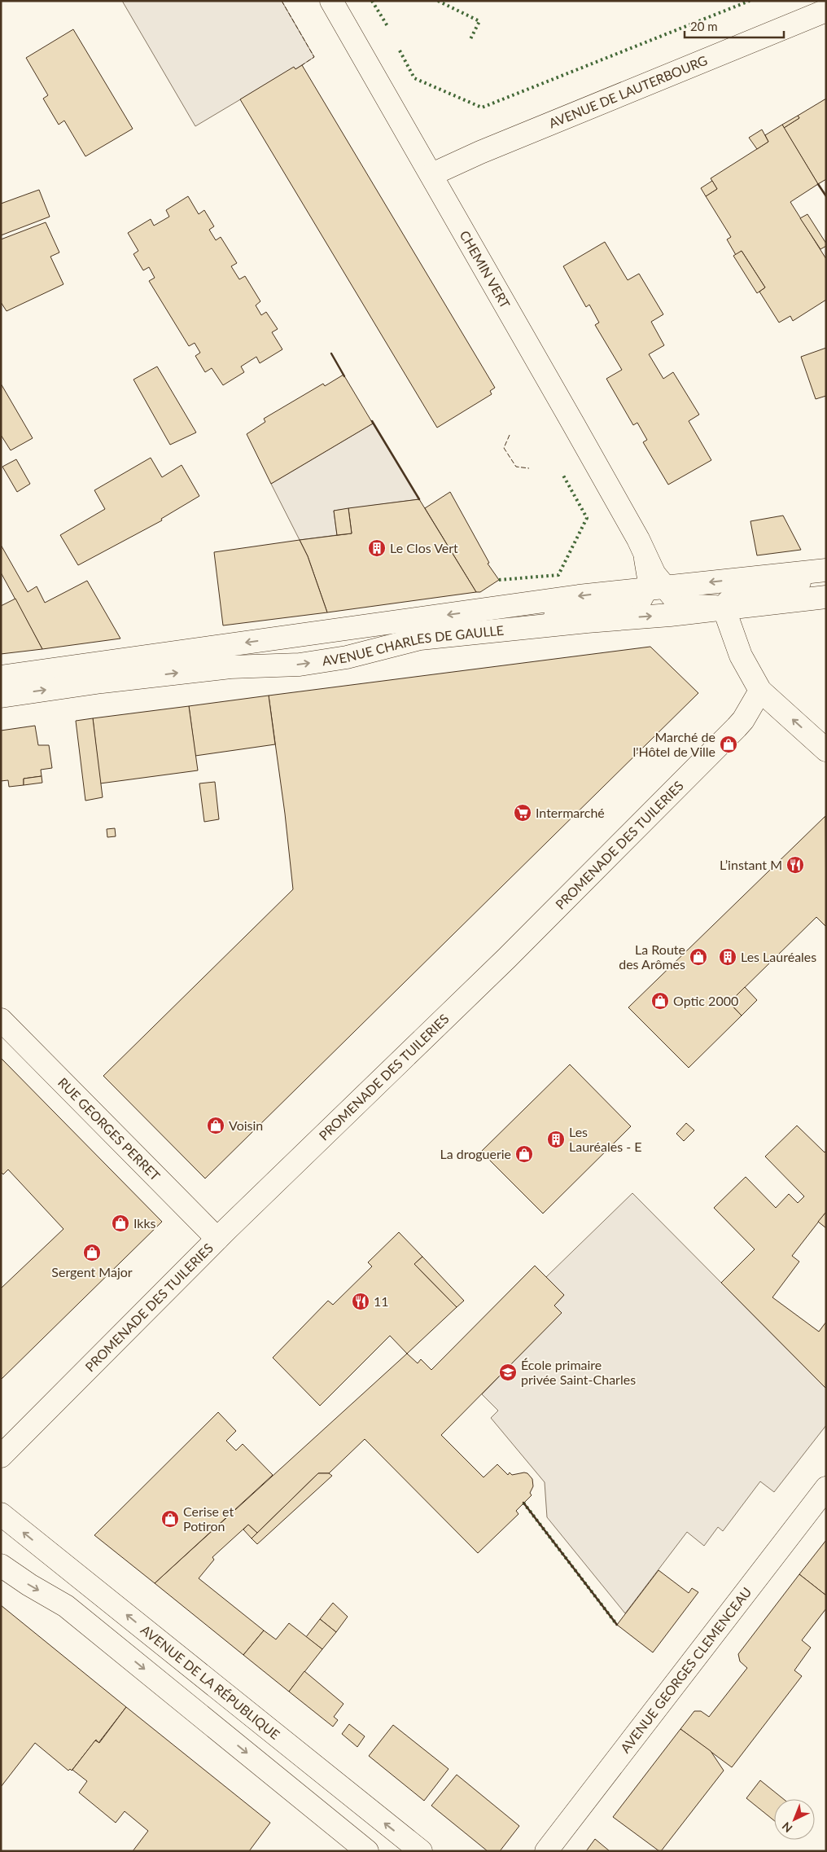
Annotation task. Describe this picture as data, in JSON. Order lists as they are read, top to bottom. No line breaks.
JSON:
{"streets":{"street":["AVENUE DE LAUTERBOURG","CHEMIN VERT","AVENUE CHARLES DE GAULLE","PROMENADE DES TUILERIES","RUE GEORGES PERRET","AVENUE GEORGES CLEMENCEAU","AVENUE DE LA RÉPUBLIQUE"]},"crossings":[["AVENUE DE LAUTERBOURG","CHEMIN VERT"],["CHEMIN VERT","AVENUE CHARLES DE GAULLE"],["PROMENADE DES TUILERIES","RUE GEORGES PERRET"]],"places":{"building":["Le Clos Vert","Les Lauréales","Les Lauréales - E"],"shop":["Marché de l'Hôtel de Ville","La Route des Arômes","Optic 2000","Voisin","La droguerie","Ikks","Sergent Major","Cerise et Potiron"],"supermarket":["Intermarché"],"restaurant":["L’instant M","11"],"school or university":["École primaire privée Saint-Charles"]},"scale_bar":"20 m","north":"bottom left"}
